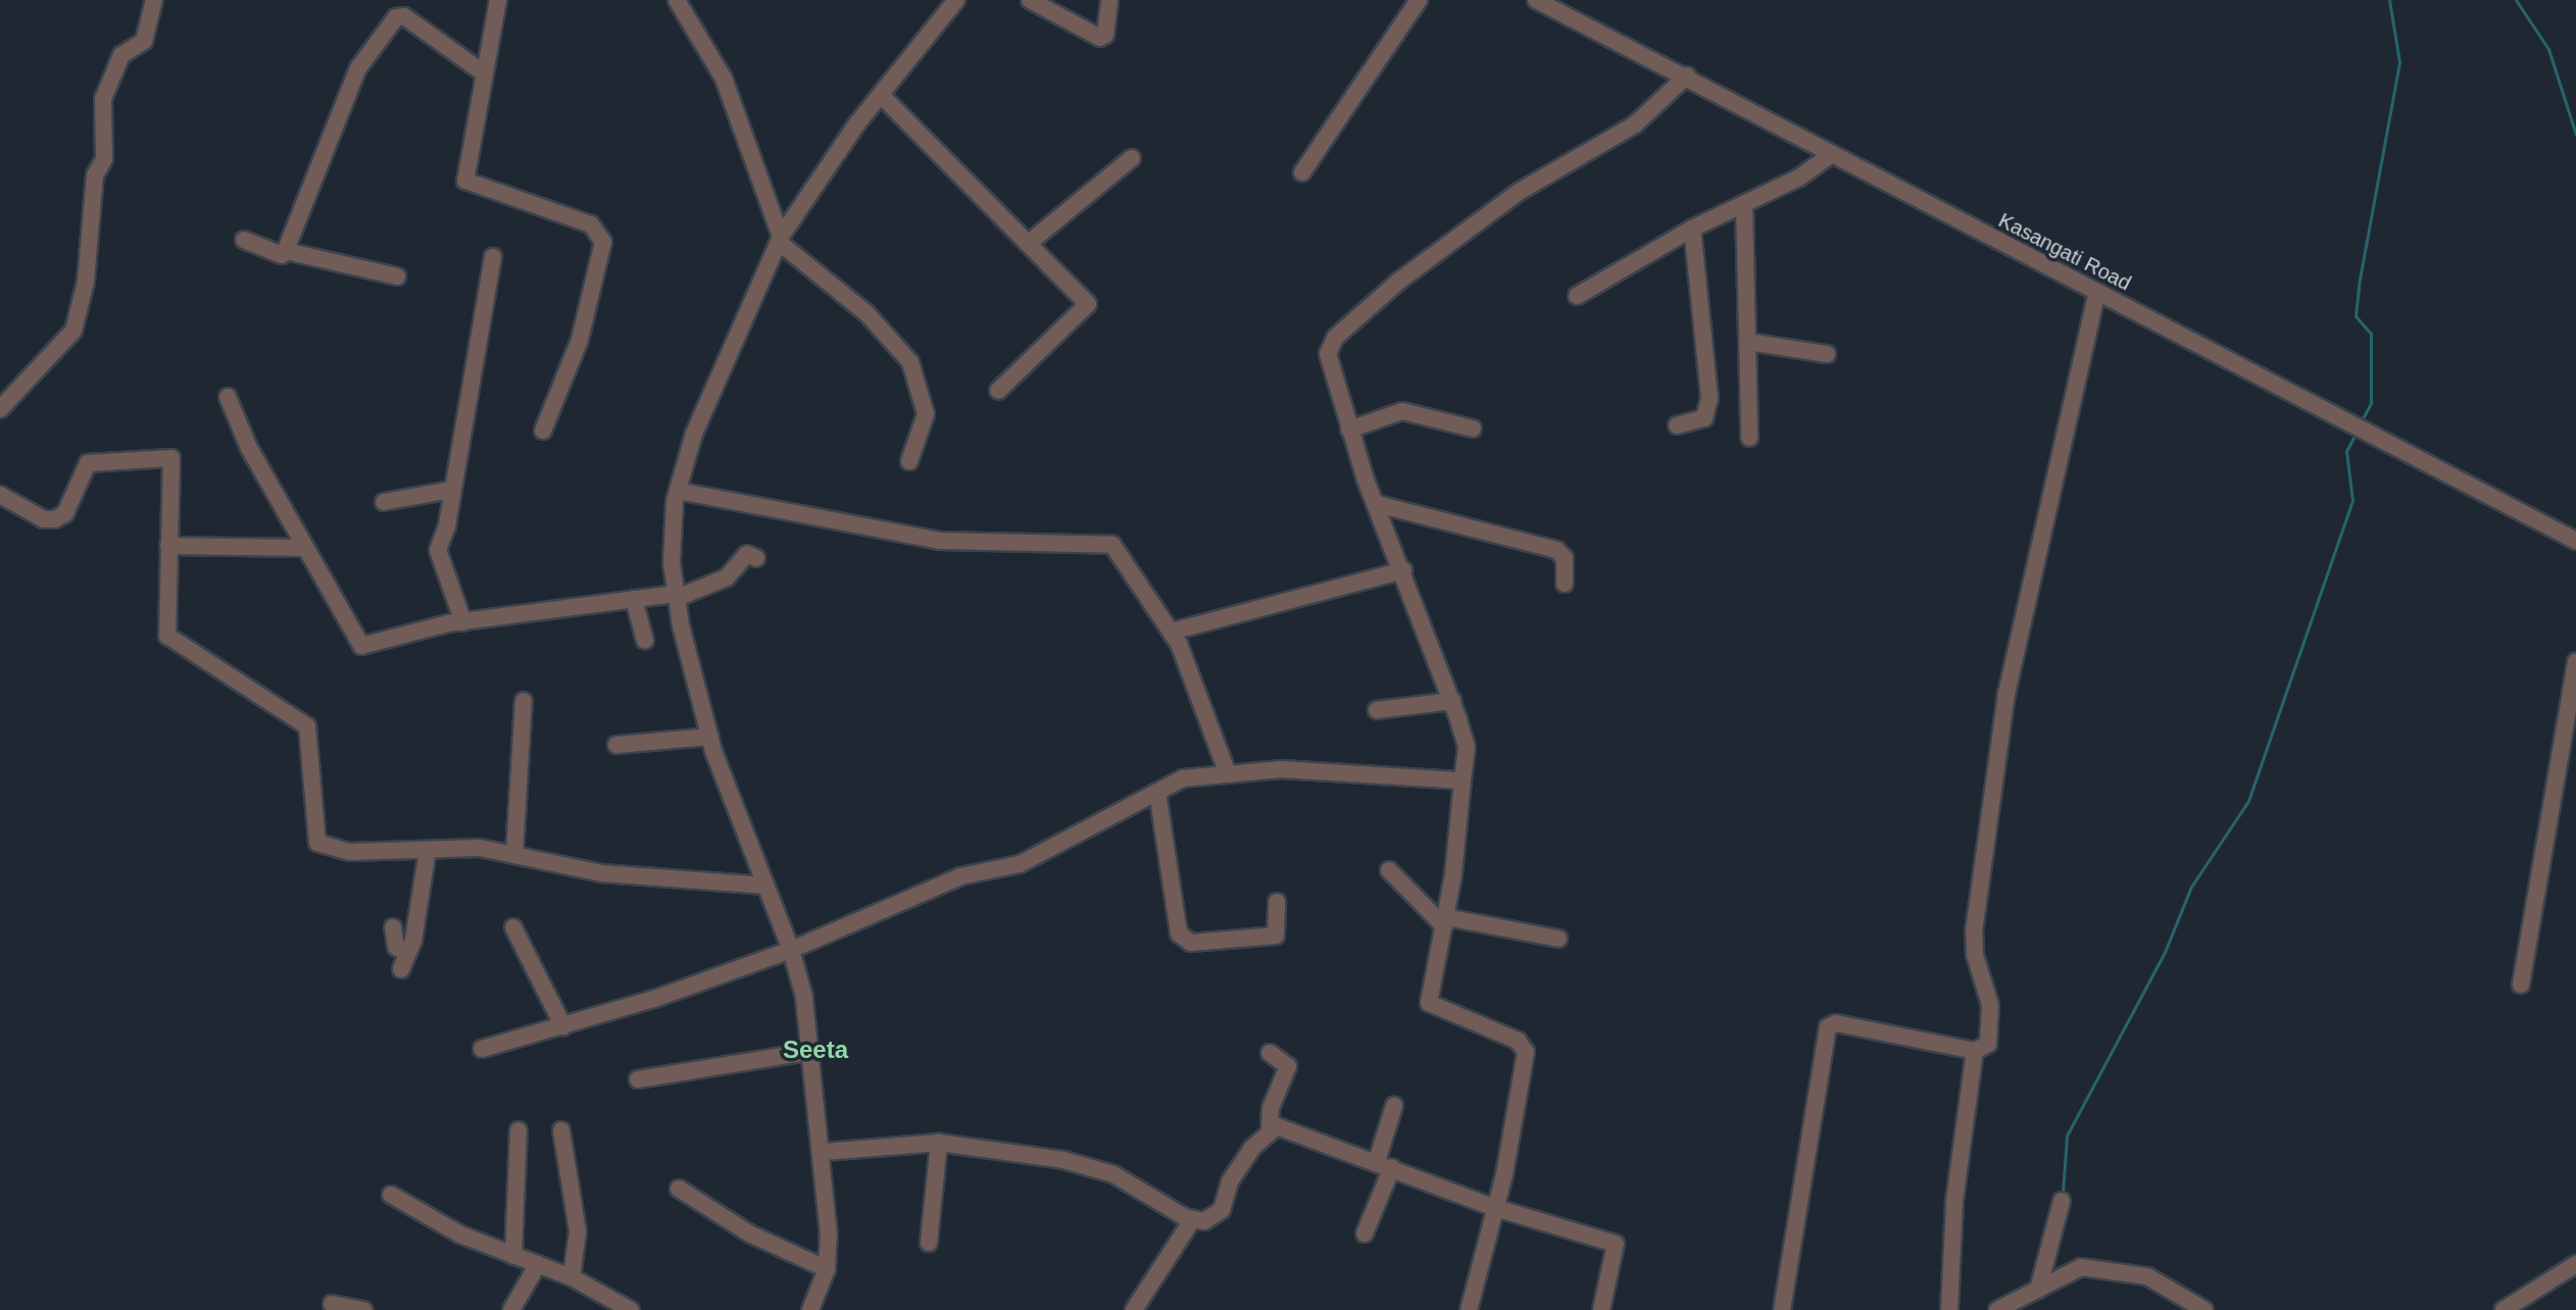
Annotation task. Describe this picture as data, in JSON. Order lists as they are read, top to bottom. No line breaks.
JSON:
{"streets":{"street":["Kasangati Road"]},"districts":["Seeta"]}
